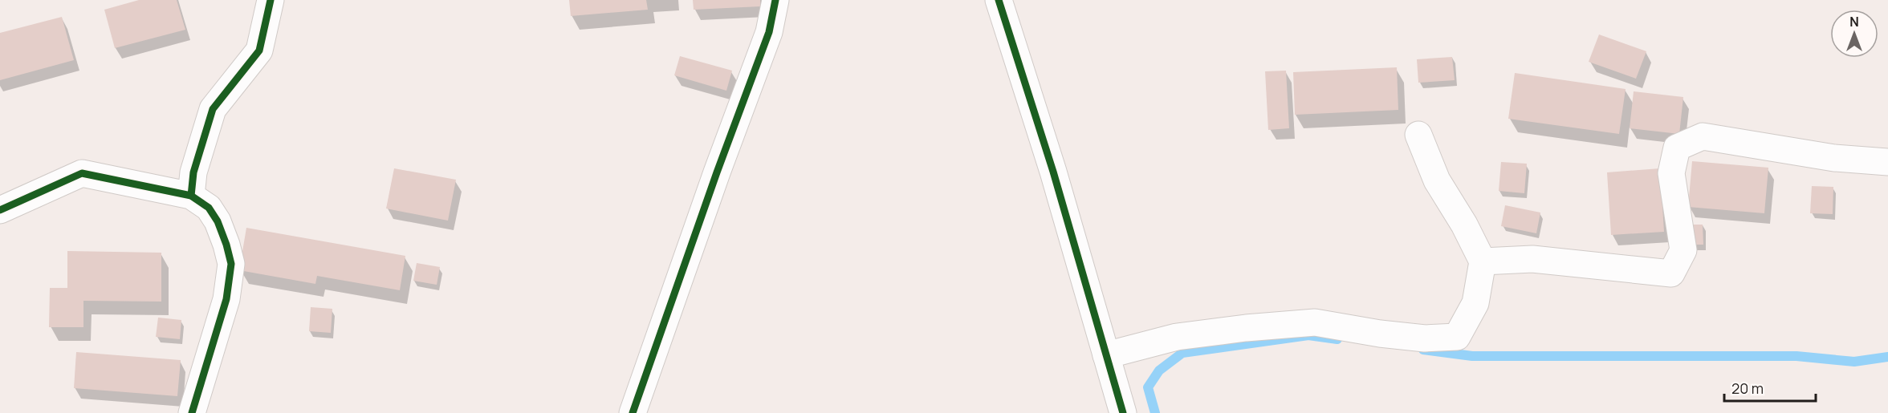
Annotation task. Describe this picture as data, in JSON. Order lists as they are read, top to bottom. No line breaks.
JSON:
{"scale_bar":"20 m","north":"top"}
